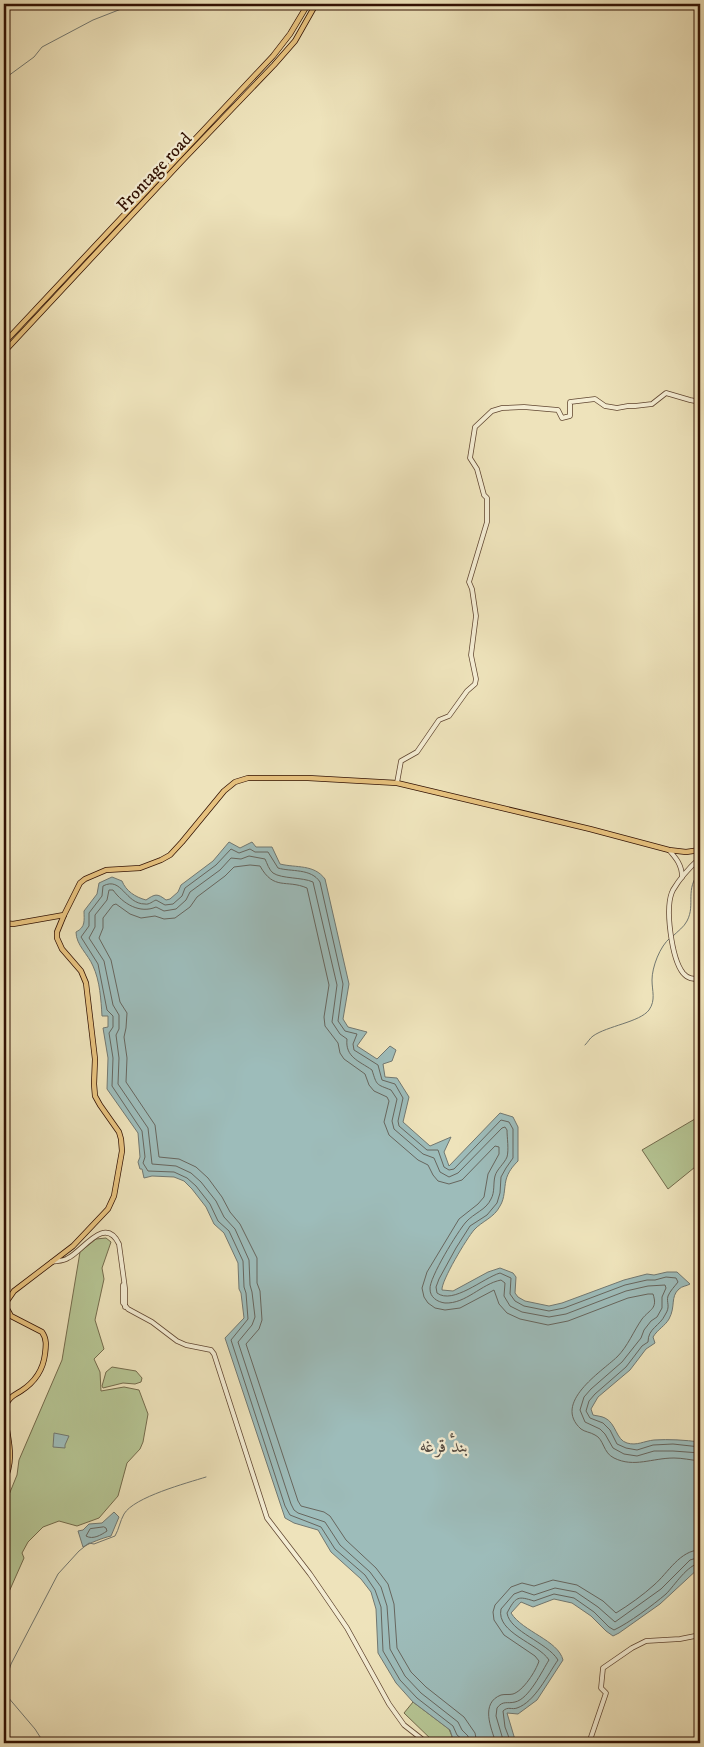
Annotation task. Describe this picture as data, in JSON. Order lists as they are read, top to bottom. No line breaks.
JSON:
{"streets":{"main road":["Frontage road"]},"water":["بندٔ قرغه"]}
